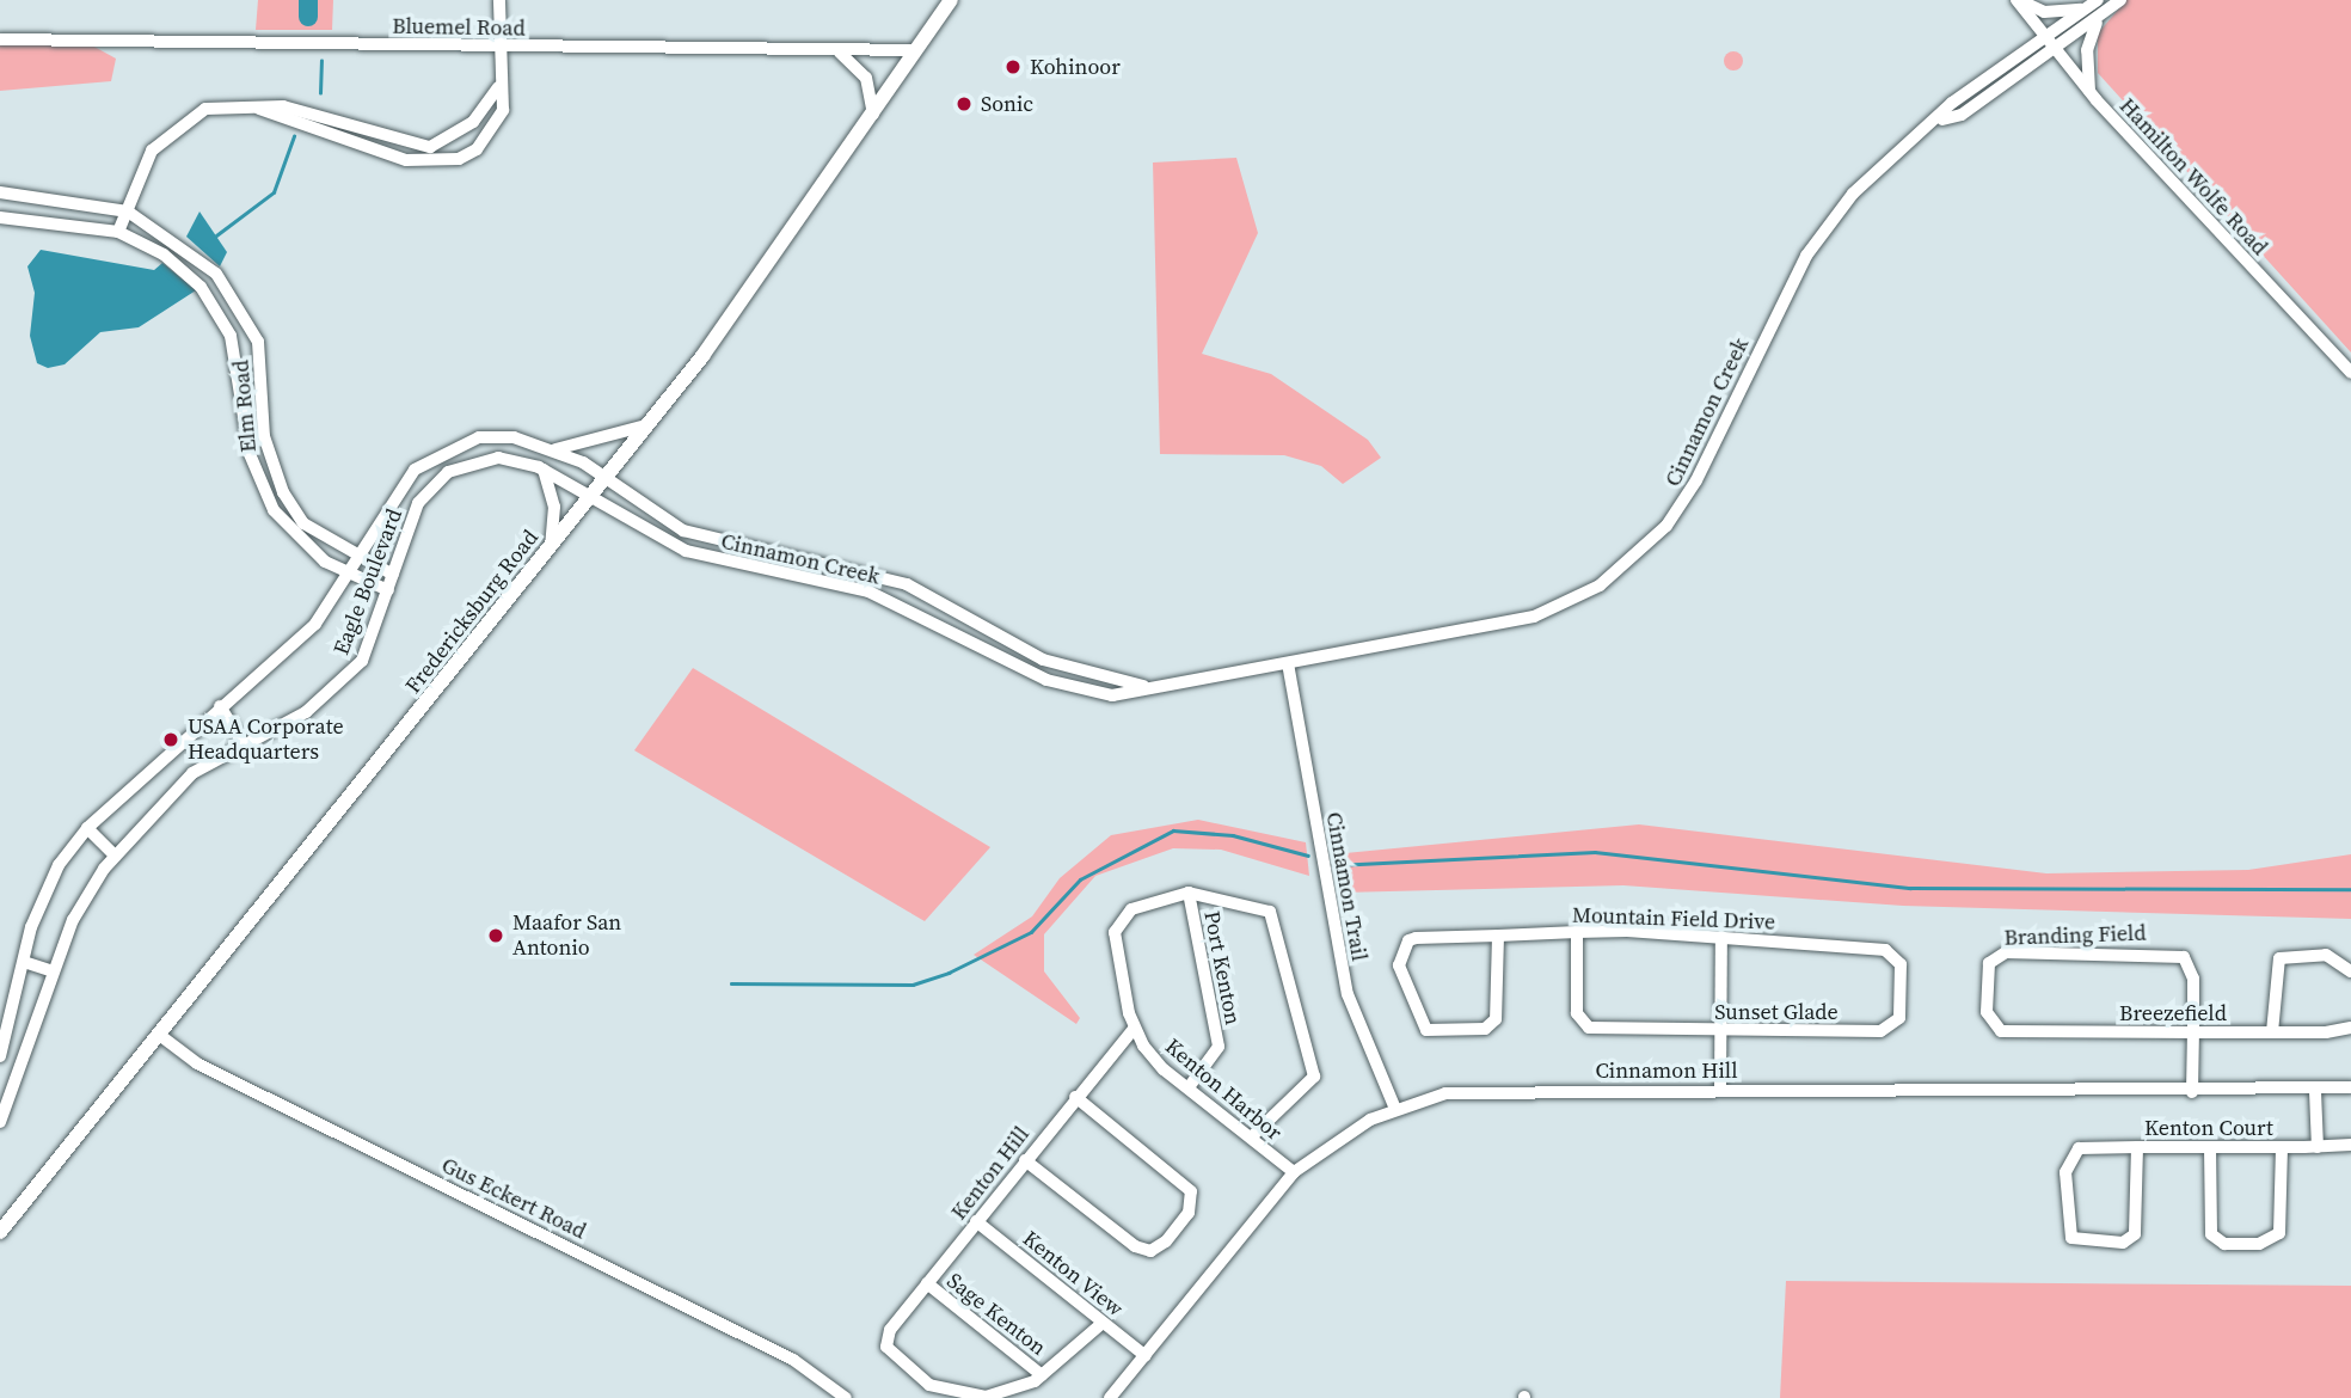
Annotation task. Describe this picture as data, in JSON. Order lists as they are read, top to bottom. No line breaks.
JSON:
{"streets":{"main road":["Fredericksburg Road"],"street":["Bluemel Road","Hamilton Wolfe Road","Elm Road","Cinnamon Creek","Eagle Boulevard","Cinnamon Trail","Mountain Field Drive","Branding Field","Port Kenton","Sunset Glade","Breezefield","Cinnamon Hill","Kenton Harbor","Kenton Court","Kenton Hill","Gus Eckert Road","Kenton View","Sage Kenton"]},"crossings":[["Bluemel Road","Fredericksburg Road"],["Hamilton Wolfe Road","Cinnamon Creek"],["Elm Road","Eagle Boulevard"],["Cinnamon Creek","Eagle Boulevard"],["Cinnamon Creek","Fredericksburg Road"],["Cinnamon Creek","Cinnamon Trail"],["Eagle Boulevard","Fredericksburg Road"],["Fredericksburg Road","Gus Eckert Road"],["Cinnamon Trail","Cinnamon Hill"],["Mountain Field Drive","Sunset Glade"],["Branding Field","Breezefield"],["Port Kenton","Kenton Harbor"],["Cinnamon Hill","Kenton Harbor"],["Cinnamon Hill","Kenton View"],["Kenton Harbor","Kenton Hill"],["Kenton Hill","Kenton View"],["Kenton Hill","Sage Kenton"]],"places":["Kohinoor","Sonic","USAA Corporate Headquarters","Maafor San Antonio"]}
